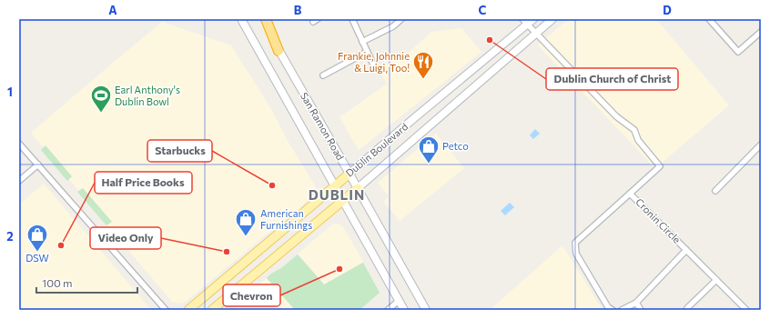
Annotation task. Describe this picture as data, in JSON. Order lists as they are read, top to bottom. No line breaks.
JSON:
{"streets":{"main road":["San Ramon Road","Dublin Boulevard"],"street":["Cronin Circle"]},"crossings":[["San Ramon Road","Dublin Boulevard"]],"districts":["DUBLIN"],"places":{"other":["Dublin Church of Christ","Starbucks","Half Price Books","Video Only","Chevron"],"restaurant":["Frankie, Johnnie & Luigi, Too!"],"sports":["Earl Anthony's Dublin Bowl"],"shop":["Petco","American Furnishings","DSW"]},"scale_bar":"100 m","grid":{"columns":["A","B","C","D"],"rows":["1","2"]}}
